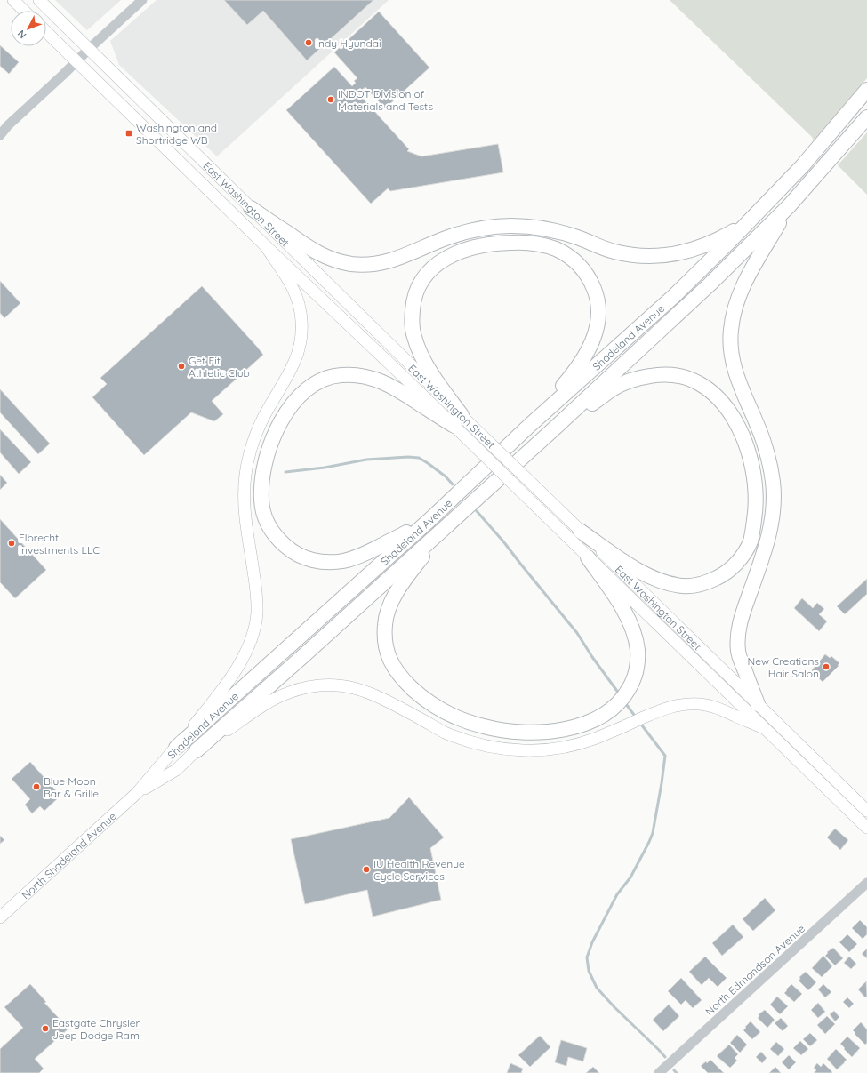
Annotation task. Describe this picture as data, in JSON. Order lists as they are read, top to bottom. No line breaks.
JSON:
{"streets":{"highway":["Shadeland Avenue"],"main road":["East Washington Street","North Shadeland Avenue"],"street":["North Edmondson Avenue"]},"crossings":[["Shadeland Avenue","North Shadeland Avenue"]],"places":{"other":["Indy Hyundai","INDOT Division of Materials and Tests","Get Fit Athletic Club","Elbrecht Investments LLC","New Creations Hair Salon","Blue Moon Bar & Grille","IU Health Revenue Cycle Services","Eastgate Chrysler Jeep Dodge Ram"],"transit":["Washington and Shortridge WB"]},"north":"bottom left"}
